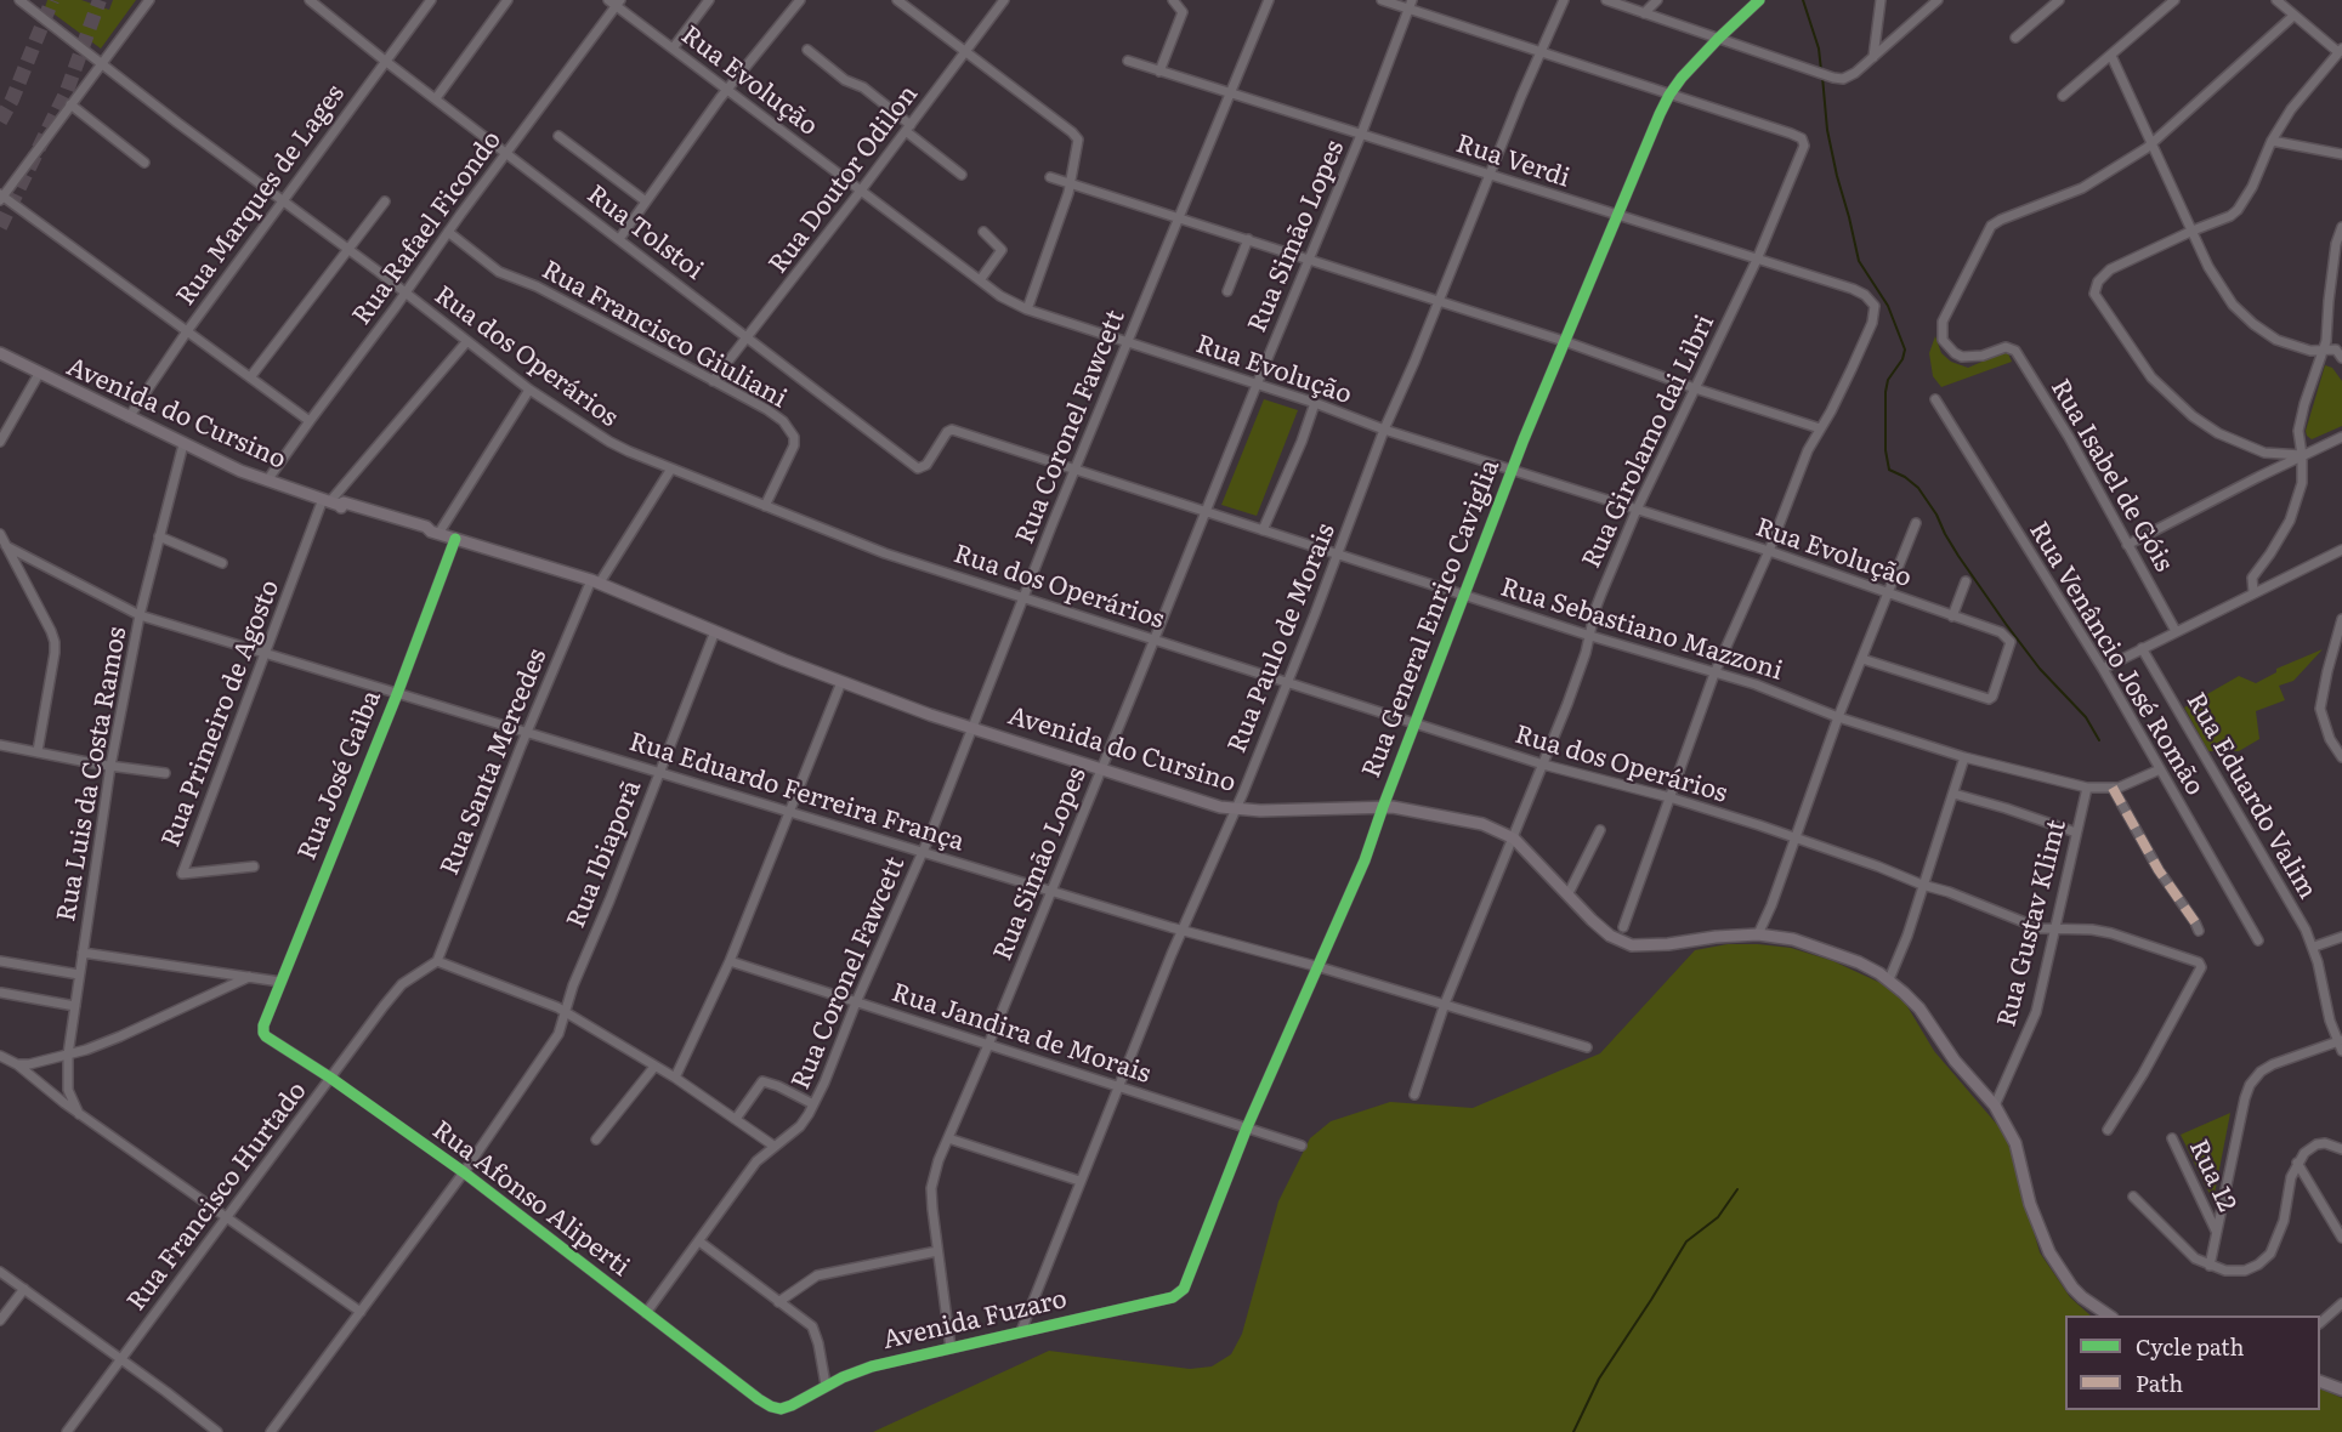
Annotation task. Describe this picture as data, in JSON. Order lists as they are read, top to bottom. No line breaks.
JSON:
{"streets":{"main road":["Avenida do Cursino"],"street":["Rua Evolução","Rua Verdi","Rua Doutor Odilon","Rua Marques de Lages","Rua Rafael Ficondo","Rua Tolstoi","Rua Simão Lopes","Rua Francisco Giuliani","Rua dos Operários","Rua Coronel Fawcett","Rua Girolamo dai Libri","Rua Isabel de Góis","Rua General Enrico Caviglia","Rua Sebastiano Mazzoni","Rua Paulo de Morais","Rua Venâncio José Romão","Rua Primeiro de Agosto","Rua Santa Mercedes","Rua Luis da Costa Ramos","Rua José Gaiba","Rua Eduardo Ferreira França","Rua Eduardo Valim","Rua Ibiaporã","Rua Gustav Klimt","Rua Jandira de Morais","Rua 12","Rua Francisco Hurtado","Rua Afonso Aliperti","Avenida Fuzaro"]},"crossings":[["Rua Evolução","Rua Doutor Odilon"],["Rua Evolução","Rua Rafael Ficondo"],["Rua Evolução","Rua Simão Lopes"],["Rua Evolução","Rua Coronel Fawcett"],["Rua Evolução","Rua Girolamo dai Libri"],["Rua Evolução","Rua General Enrico Caviglia"],["Rua Evolução","Rua Paulo de Morais"],["Rua Verdi","Rua Simão Lopes"],["Rua Verdi","Rua Coronel Fawcett"],["Rua Verdi","Rua Girolamo dai Libri"],["Rua Verdi","Rua General Enrico Caviglia"],["Rua Verdi","Rua Paulo de Morais"],["Rua Doutor Odilon","Rua Tolstoi"],["Rua Doutor Odilon","Rua Francisco Giuliani"],["Rua Marques de Lages","Rua Tolstoi"],["Rua Marques de Lages","Rua dos Operários"],["Rua Marques de Lages","Avenida do Cursino"],["Rua Rafael Ficondo","Rua Tolstoi"],["Rua Rafael Ficondo","Rua Francisco Giuliani"],["Rua Rafael Ficondo","Rua dos Operários"],["Rua Rafael Ficondo","Avenida do Cursino"],["Rua Tolstoi","Rua Sebastiano Mazzoni"],["Rua Simão Lopes","Rua dos Operários"],["Rua Simão Lopes","Avenida do Cursino"],["Rua Simão Lopes","Rua Sebastiano Mazzoni"],["Rua Simão Lopes","Rua Eduardo Ferreira França"],["Rua Simão Lopes","Rua Jandira de Morais"],["Rua Simão Lopes","Avenida Fuzaro"],["Rua Francisco Giuliani","Rua dos Operários"],["Rua dos Operários","Rua Coronel Fawcett"],["Rua dos Operários","Rua Girolamo dai Libri"],["Rua dos Operários","Rua General Enrico Caviglia"],["Rua dos Operários","Rua Paulo de Morais"],["Rua dos Operários","Rua Santa Mercedes"],["Rua dos Operários","Rua Gustav Klimt"],["Avenida do Cursino","Rua Coronel Fawcett"],["Avenida do Cursino","Rua Girolamo dai Libri"],["Avenida do Cursino","Rua General Enrico Caviglia"],["Avenida do Cursino","Rua Paulo de Morais"],["Avenida do Cursino","Rua Primeiro de Agosto"],["Avenida do Cursino","Rua Santa Mercedes"],["Avenida do Cursino","Rua Luis da Costa Ramos"],["Avenida do Cursino","Rua José Gaiba"],["Avenida do Cursino","Rua Ibiaporã"],["Avenida do Cursino","Rua Gustav Klimt"],["Rua Coronel Fawcett","Rua Sebastiano Mazzoni"],["Rua Coronel Fawcett","Rua Eduardo Ferreira França"],["Rua Coronel Fawcett","Rua Jandira de Morais"],["Rua Coronel Fawcett","Rua Afonso Aliperti"],["Rua Girolamo dai Libri","Rua General Enrico Caviglia"],["Rua Girolamo dai Libri","Rua Sebastiano Mazzoni"],["Rua Girolamo dai Libri","Rua Eduardo Ferreira França"],["Rua General Enrico Caviglia","Rua Sebastiano Mazzoni"],["Rua General Enrico Caviglia","Rua Eduardo Ferreira França"],["Rua General Enrico Caviglia","Rua Jandira de Morais"],["Rua General Enrico Caviglia","Avenida Fuzaro"],["Rua Sebastiano Mazzoni","Rua Paulo de Morais"],["Rua Sebastiano Mazzoni","Rua Venâncio José Romão"],["Rua Sebastiano Mazzoni","Rua Gustav Klimt"],["Rua Paulo de Morais","Rua Eduardo Ferreira França"],["Rua Paulo de Morais","Rua Jandira de Morais"],["Rua Paulo de Morais","Avenida Fuzaro"],["Rua Primeiro de Agosto","Rua Eduardo Ferreira França"],["Rua Santa Mercedes","Rua Eduardo Ferreira França"],["Rua Santa Mercedes","Rua Francisco Hurtado"],["Rua Luis da Costa Ramos","Rua Eduardo Ferreira França"],["Rua José Gaiba","Rua Eduardo Ferreira França"],["Rua José Gaiba","Rua Afonso Aliperti"],["Rua Eduardo Ferreira França","Rua Ibiaporã"],["Rua Ibiaporã","Rua Afonso Aliperti"],["Rua Francisco Hurtado","Rua Afonso Aliperti"],["Rua Afonso Aliperti","Avenida Fuzaro"]],"legend":["Cycle path","Path"]}
